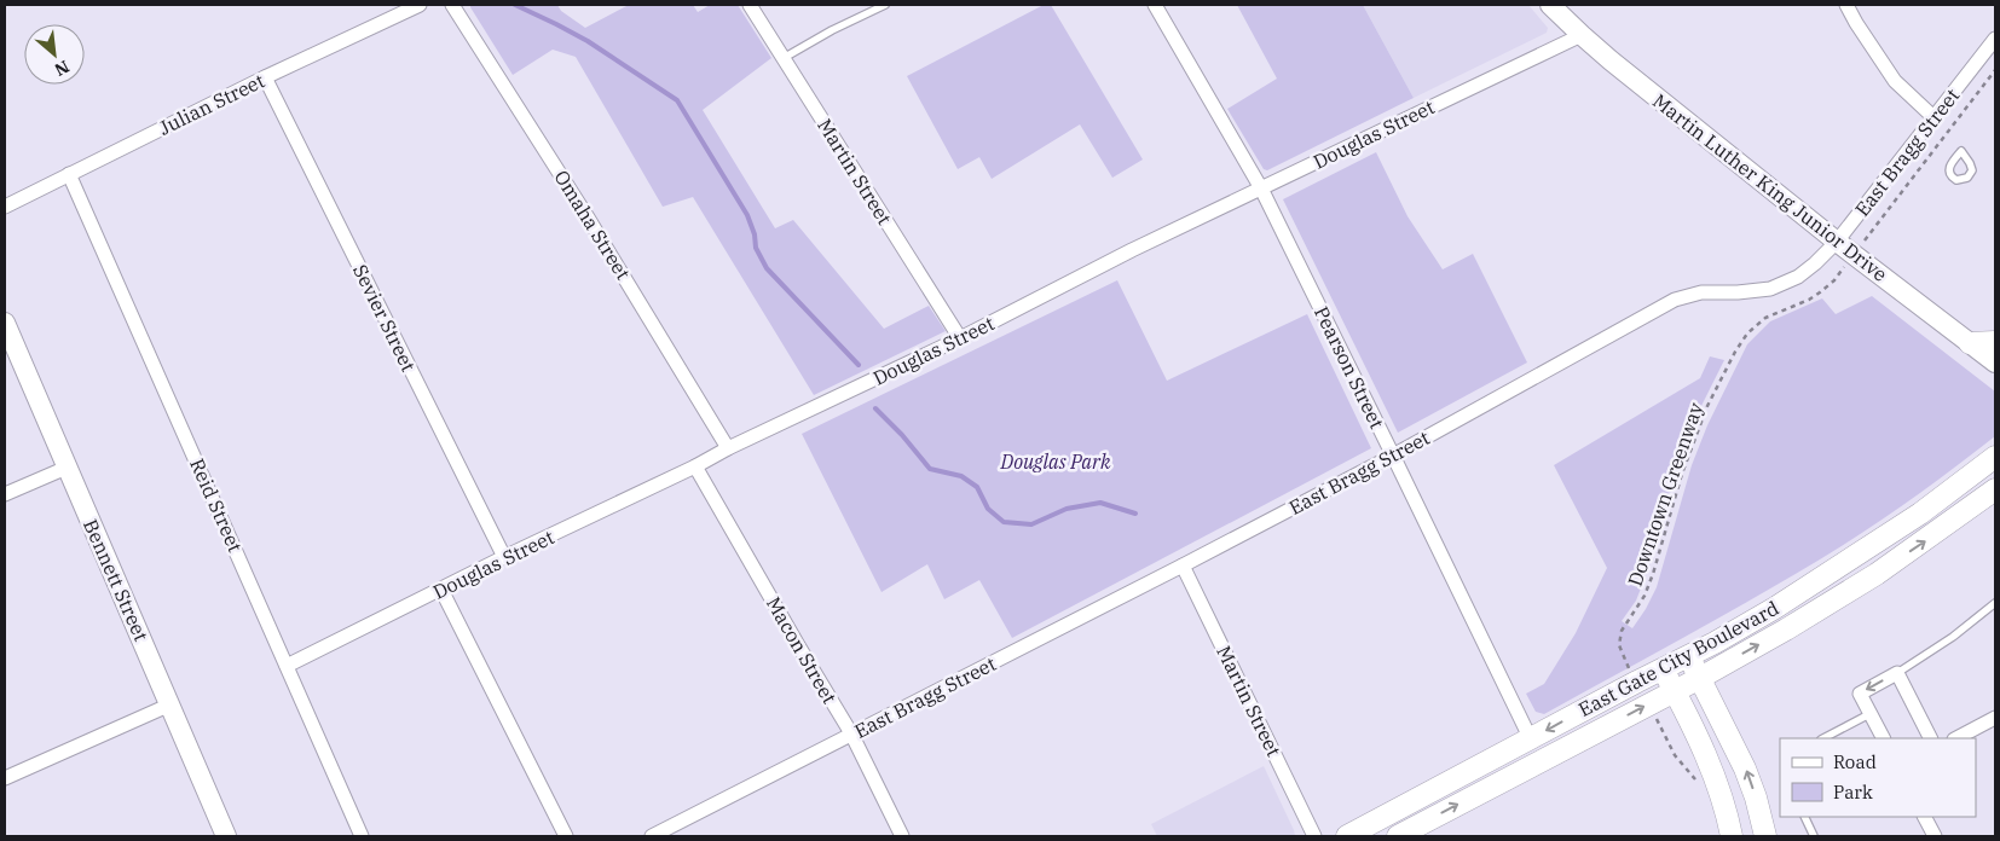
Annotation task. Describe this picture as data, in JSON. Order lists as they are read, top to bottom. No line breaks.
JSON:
{"streets":{"main road":["Martin Luther King Junior Drive","Bennett Street","East Gate City Boulevard"],"street":["Julian Street","Douglas Street","East Bragg Street","Martin Street","Omaha Street","Sevier Street","Pearson Street","Reid Street","Macon Street"],"path":["Downtown Greenway"]},"crossings":[["Julian Street","Sevier Street"],["Julian Street","Reid Street"],["Douglas Street","Martin Street"],["Douglas Street","Martin Luther King Junior Drive"],["Douglas Street","Omaha Street"],["Douglas Street","Sevier Street"],["Douglas Street","Pearson Street"],["Douglas Street","Reid Street"],["Douglas Street","Macon Street"],["East Bragg Street","Martin Street"],["East Bragg Street","Martin Luther King Junior Drive"],["East Bragg Street","Pearson Street"],["East Bragg Street","Macon Street"],["Martin Luther King Junior Drive","Downtown Greenway"],["Pearson Street","East Gate City Boulevard"]],"parks":["Douglas Park"],"legend":["Road","Park"],"north":"bottom right"}
